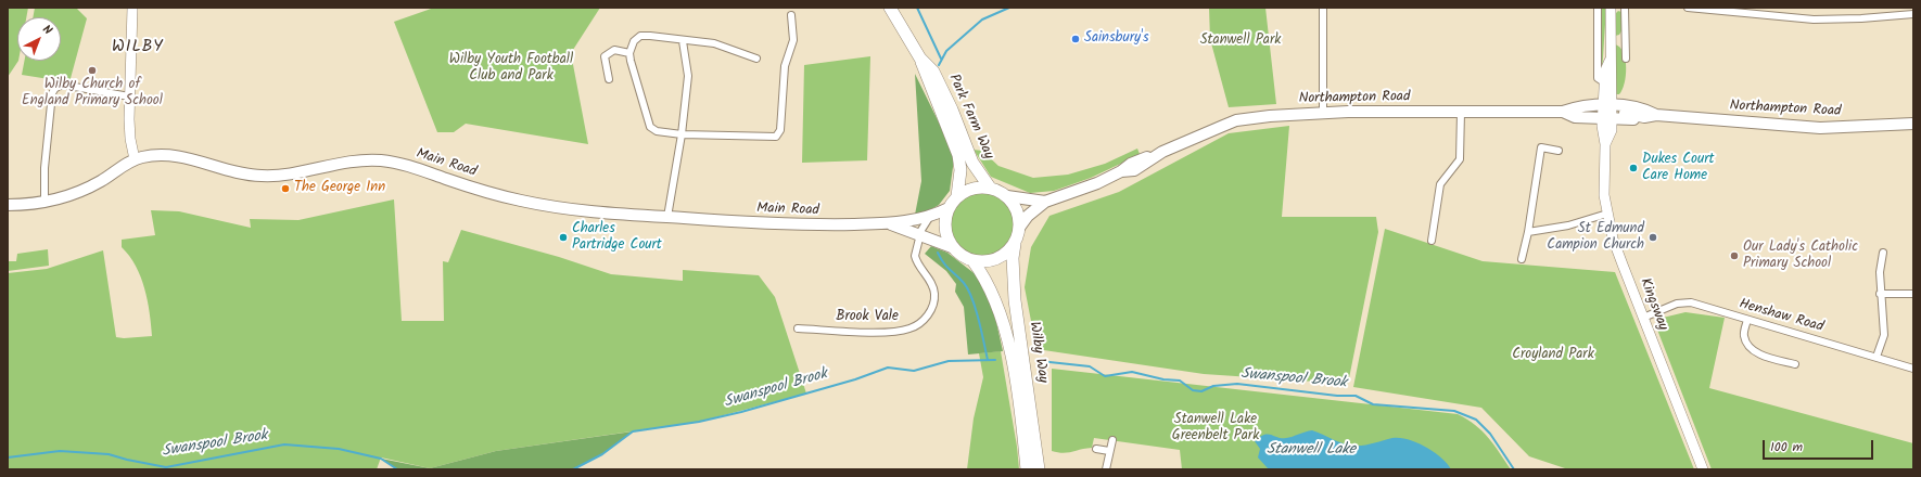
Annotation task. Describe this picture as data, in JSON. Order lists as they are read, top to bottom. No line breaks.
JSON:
{"streets":{"highway":["Park Farm Way","Wilby Way"],"main road":["Northampton Road","Main Road"],"street":["Kingsway","Henshaw Road","Brook Vale"]},"crossings":[["Northampton Road","Park Farm Way"],["Northampton Road","Main Road"],["Northampton Road","Kingsway"],["Northampton Road","Wilby Way"],["Park Farm Way","Main Road"],["Park Farm Way","Wilby Way"],["Main Road","Brook Vale"],["Main Road","Wilby Way"],["Kingsway","Henshaw Road"]],"districts":["WILBY"],"water":["Swanspool Brook","Stanwell Lake"],"parks":["Stanwell Park","Wilby Youth Football Club and Park","Croyland Park","Stanwell Lake Greenbelt Park"],"places":["Sainsbury's","Wilby Church of England Primary School","Dukes Court Care Home","The George Inn","Charles Partridge Court","St Edmund Campion Church","Our Lady's Catholic Primary School"],"scale_bar":"100 m","north":"top right"}
